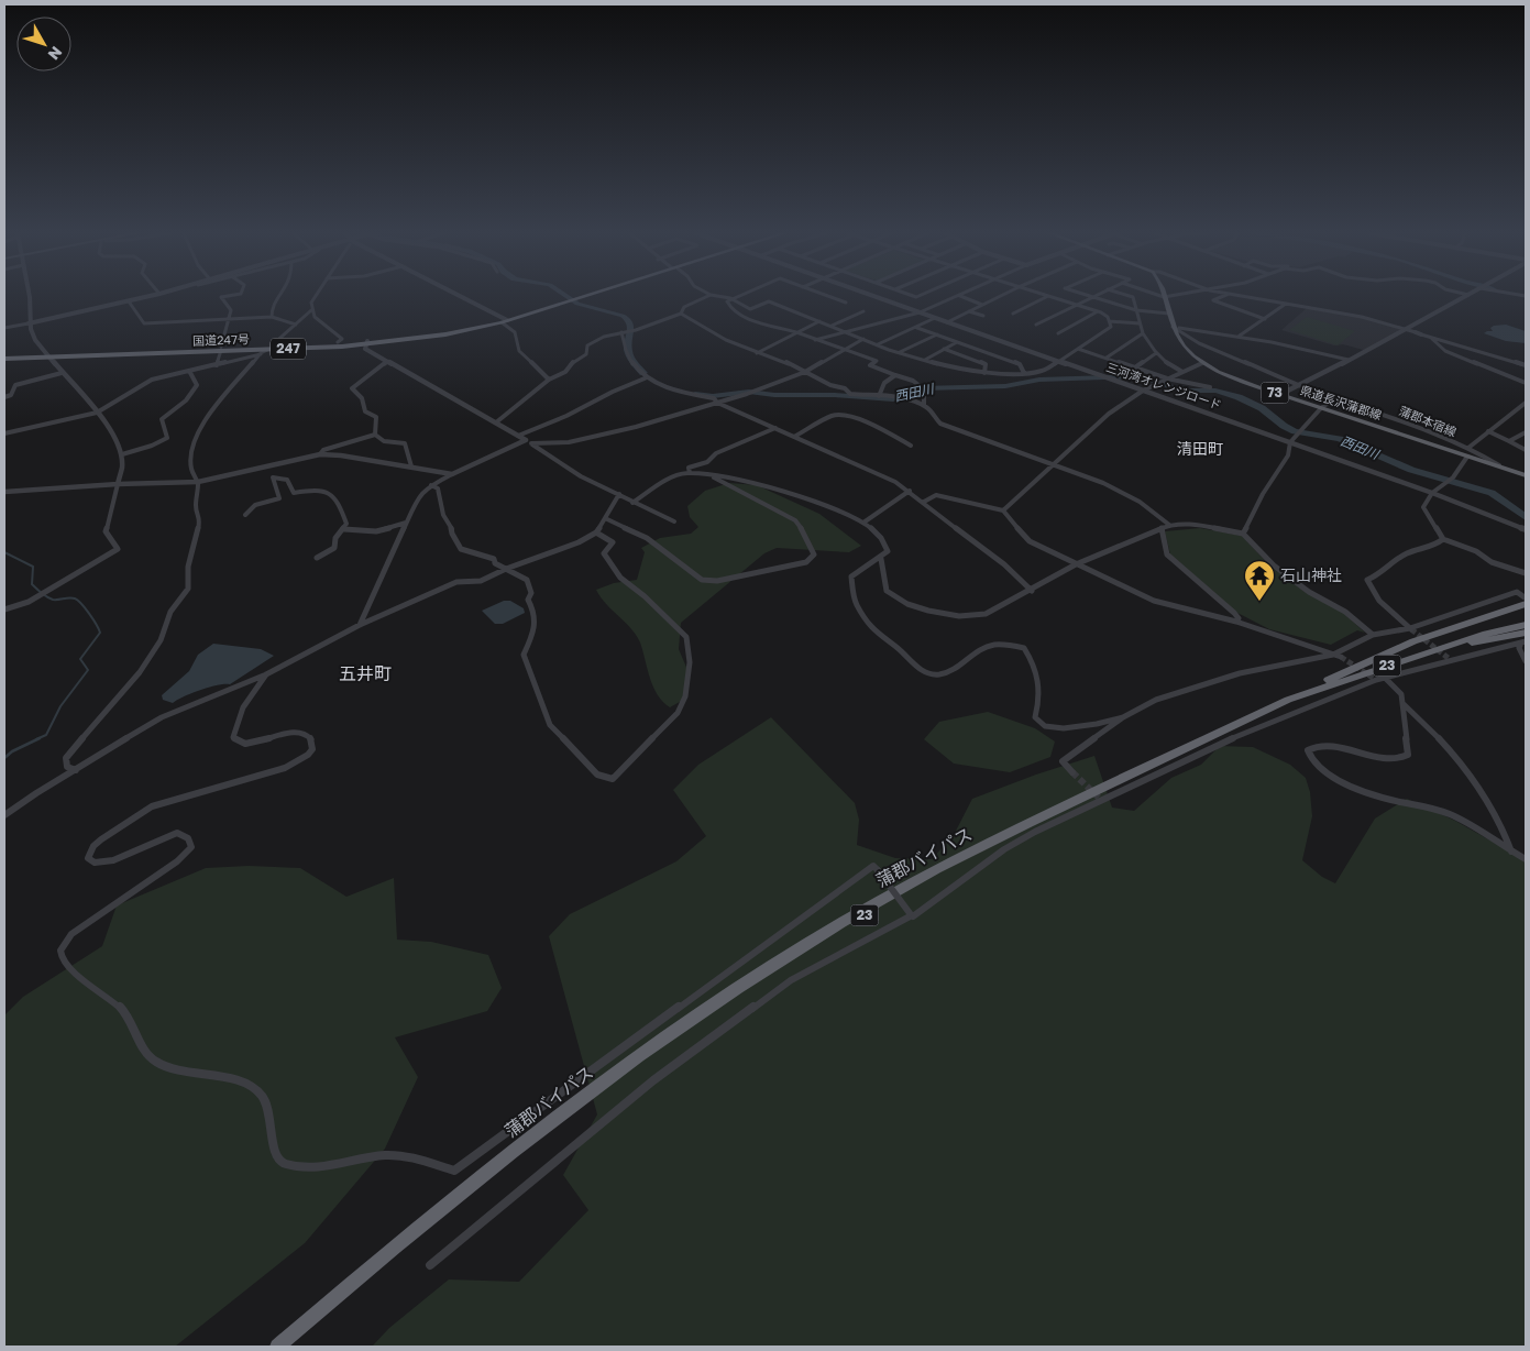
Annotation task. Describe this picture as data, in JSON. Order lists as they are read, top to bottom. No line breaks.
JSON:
{"streets":{"highway":["国道247号","247","23","蒲郡バイパス"],"main road":["73","県道長沢蒲郡線"],"street":["三河湾オレンジロード","蒲郡本宿線"]},"crossings":[["県道長沢蒲郡線","蒲郡本宿線"]],"districts":["清田町","五井町"],"water":["西田川"],"places":{"temple":["石山神社"]},"north":"bottom right"}
